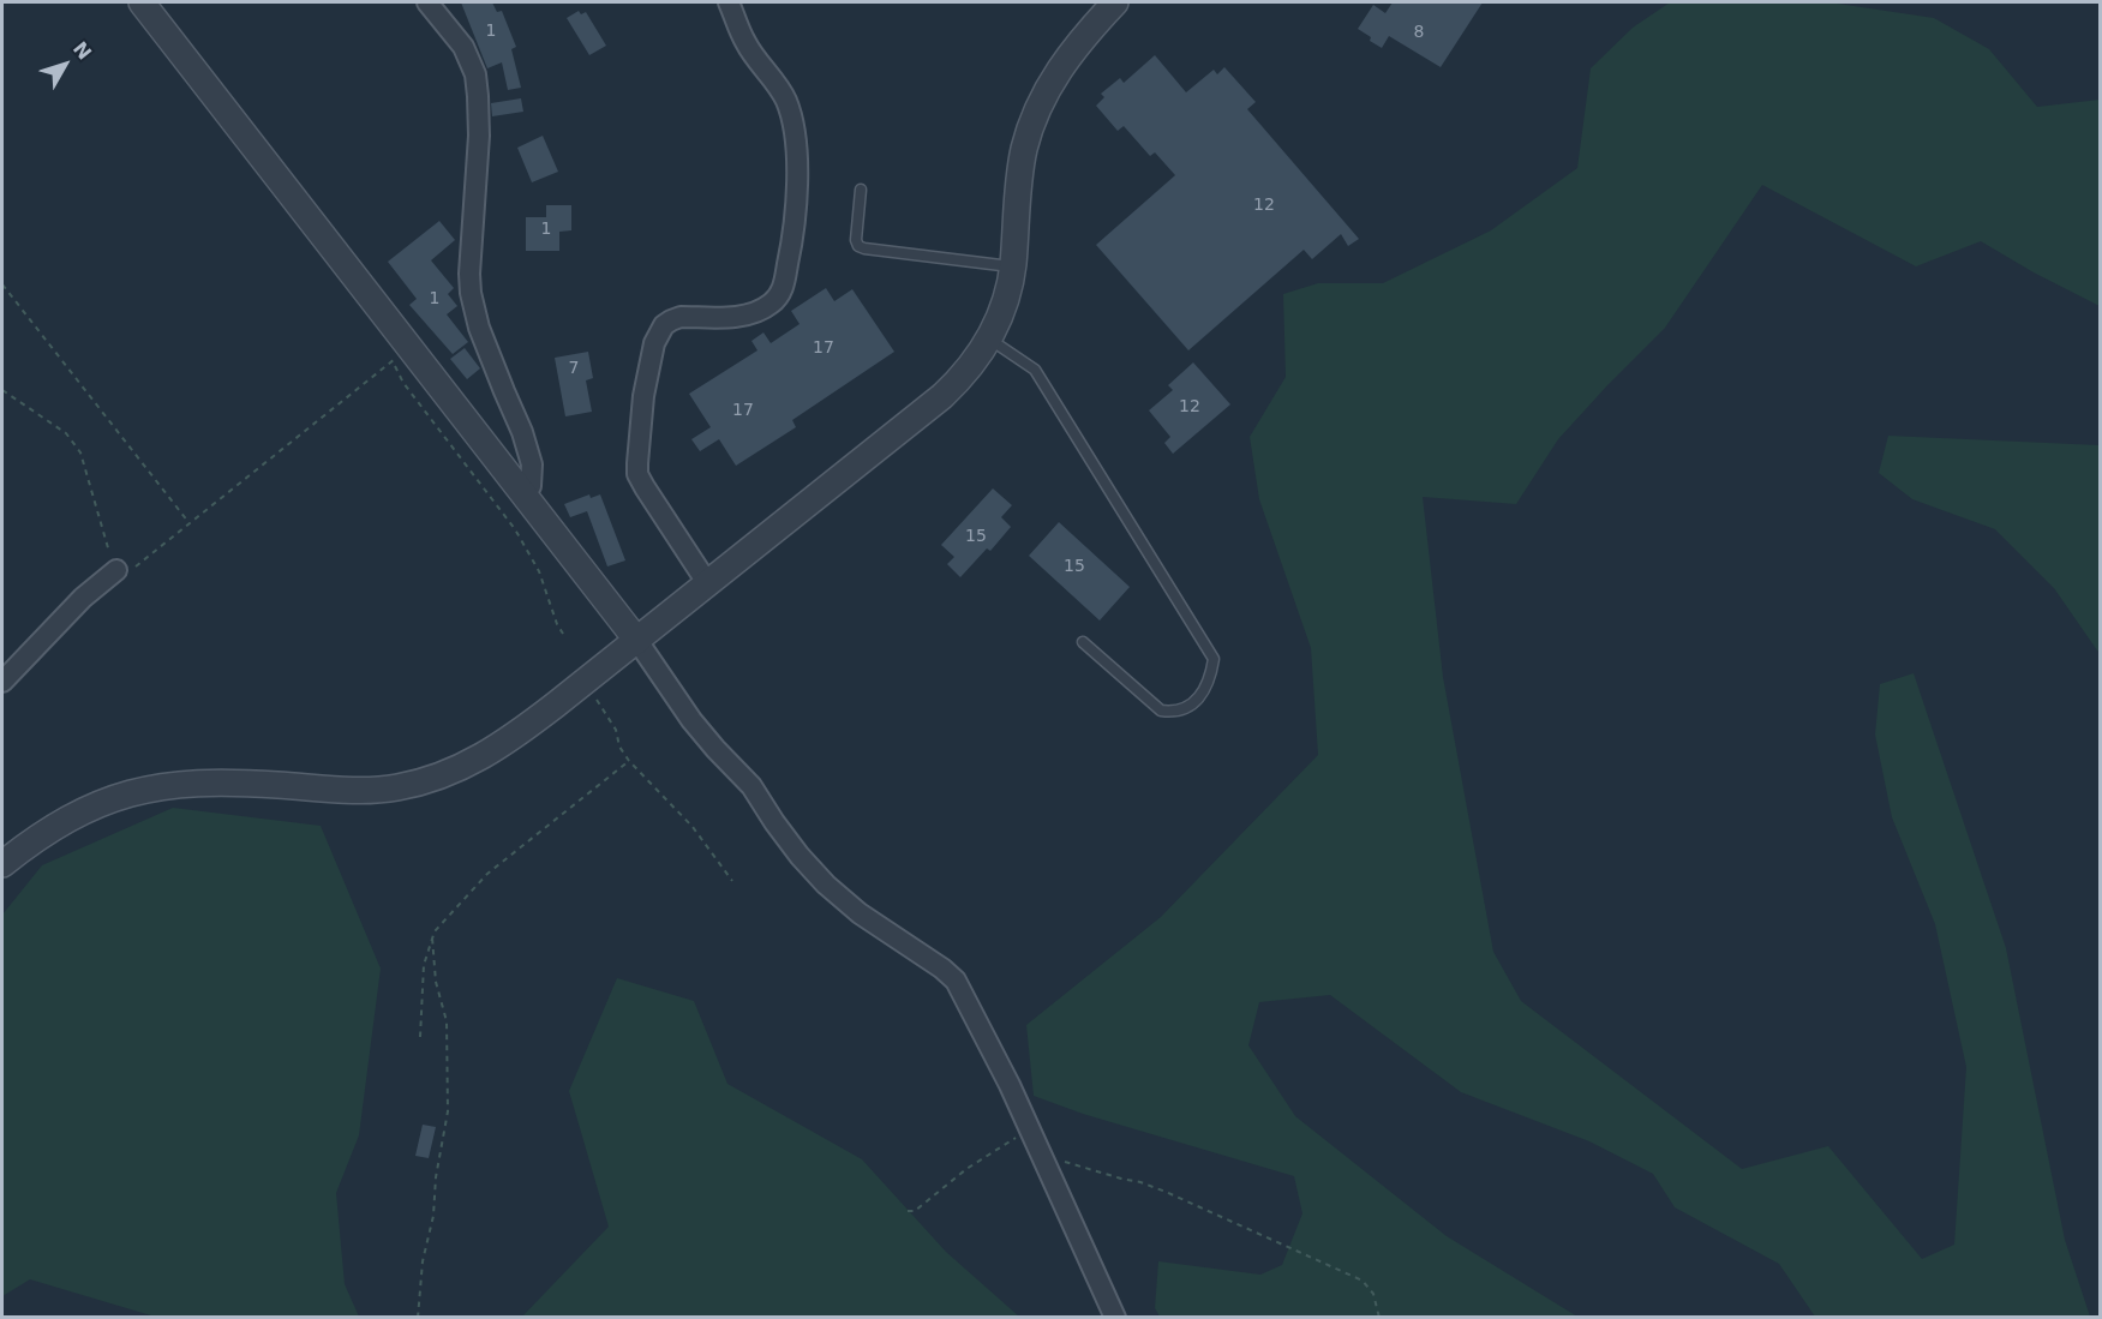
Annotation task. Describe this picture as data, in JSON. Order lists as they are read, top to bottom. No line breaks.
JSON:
{"house_numbers":["1","8","12","1","1","17","7","12","17","15","15"],"north":"top right"}
